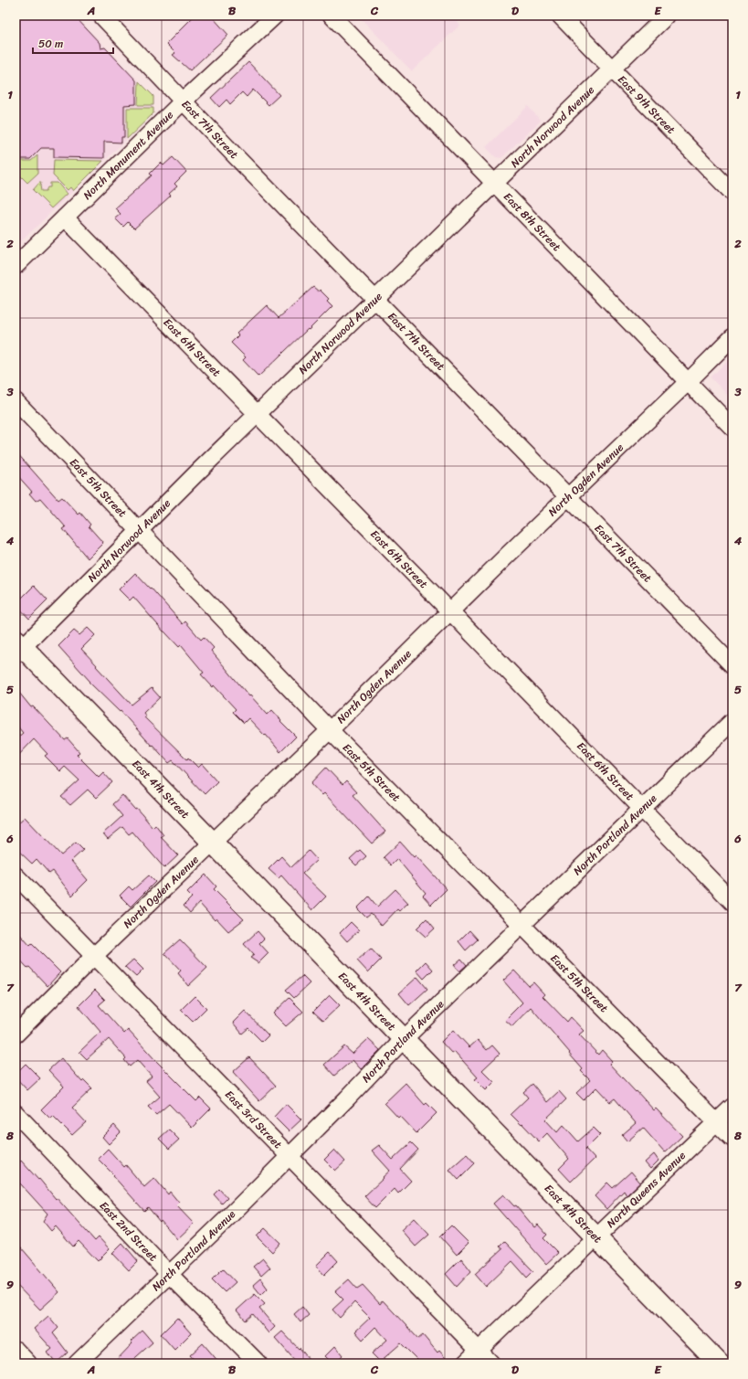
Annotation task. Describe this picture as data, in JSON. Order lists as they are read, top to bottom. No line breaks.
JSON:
{"streets":{"main road":["East 4th Street"],"street":["East 9th Street","North Norwood Avenue","East 7th Street","North Monument Avenue","East 8th Street","East 6th Street","North Ogden Avenue","East 5th Street","North Portland Avenue","East 3rd Street","North Queens Avenue","East 2nd Street"]},"crossings":[["East 9th Street","North Norwood Avenue"],["North Norwood Avenue","East 7th Street"],["North Norwood Avenue","East 8th Street"],["North Norwood Avenue","East 6th Street"],["North Norwood Avenue","East 5th Street"],["North Norwood Avenue","East 4th Street"],["East 7th Street","North Monument Avenue"],["East 7th Street","North Ogden Avenue"],["North Monument Avenue","East 6th Street"],["East 8th Street","North Ogden Avenue"],["East 6th Street","North Ogden Avenue"],["East 6th Street","North Portland Avenue"],["North Ogden Avenue","East 5th Street"],["North Ogden Avenue","East 4th Street"],["North Ogden Avenue","East 3rd Street"],["East 5th Street","North Portland Avenue"],["East 5th Street","North Queens Avenue"],["East 4th Street","North Portland Avenue"],["East 4th Street","North Queens Avenue"],["North Portland Avenue","East 3rd Street"],["North Portland Avenue","East 2nd Street"],["East 3rd Street","North Queens Avenue"]],"scale_bar":"50 m","grid":{"columns":["A","B","C","D","E"],"rows":["1","2","3","4","5","6","7","8","9"]}}
